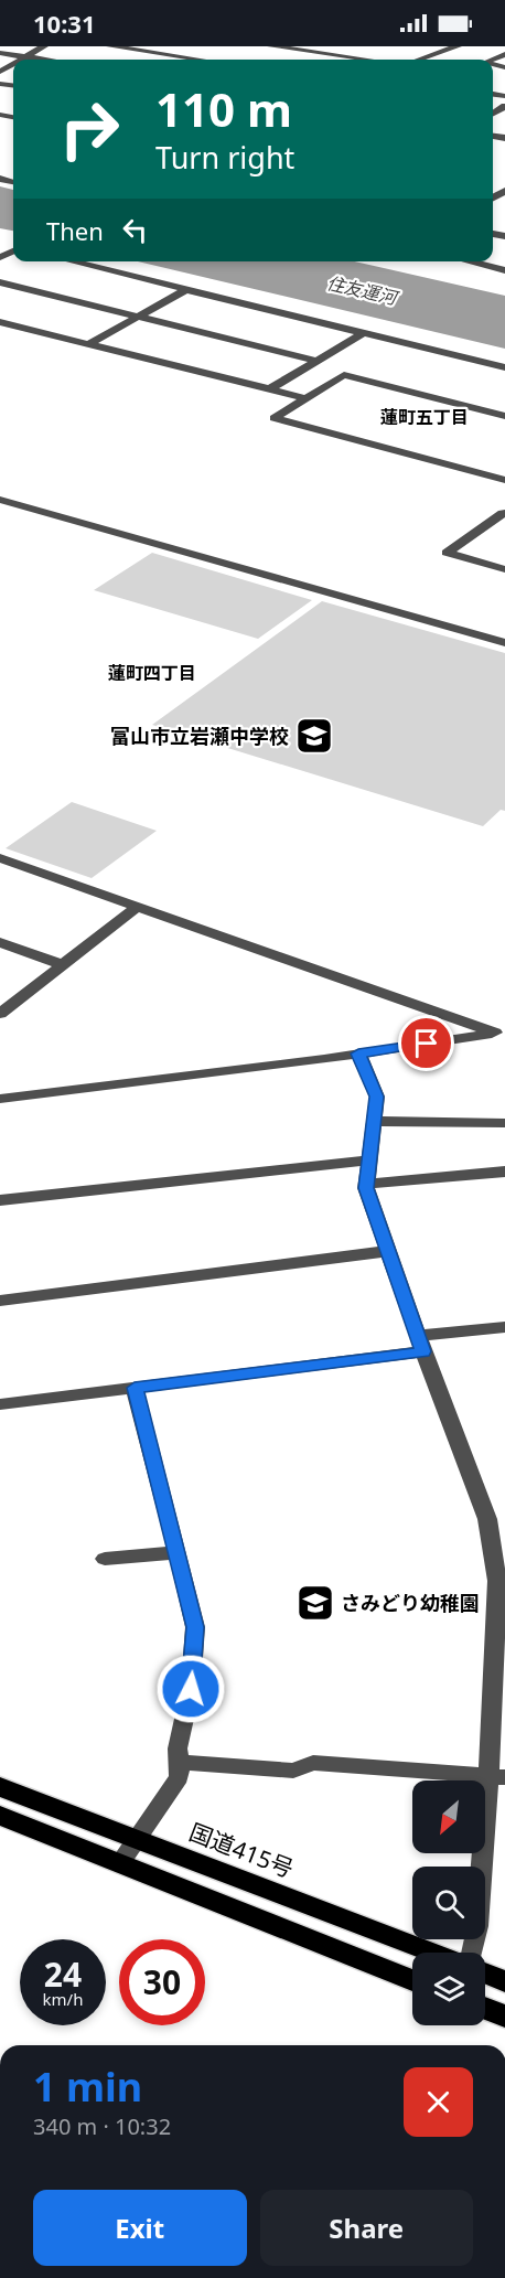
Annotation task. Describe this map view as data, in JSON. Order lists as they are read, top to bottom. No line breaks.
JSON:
{"streets":{"highway":["国道415号"]},"districts":["蓮町五丁目","蓮町四丁目"],"water":["住友運河"],"places":{"school or university":["富山市立岩瀬中学校","さみどり幼稚園"]},"north":"bottom left","page":{"status":"10:31","turn":["110 m","Turn right"],"then":"Then","speed":"24 km/h","limit":"30","heading":["1 min","340 m · 10:32"],"buttons":["Exit","Share"]}}
